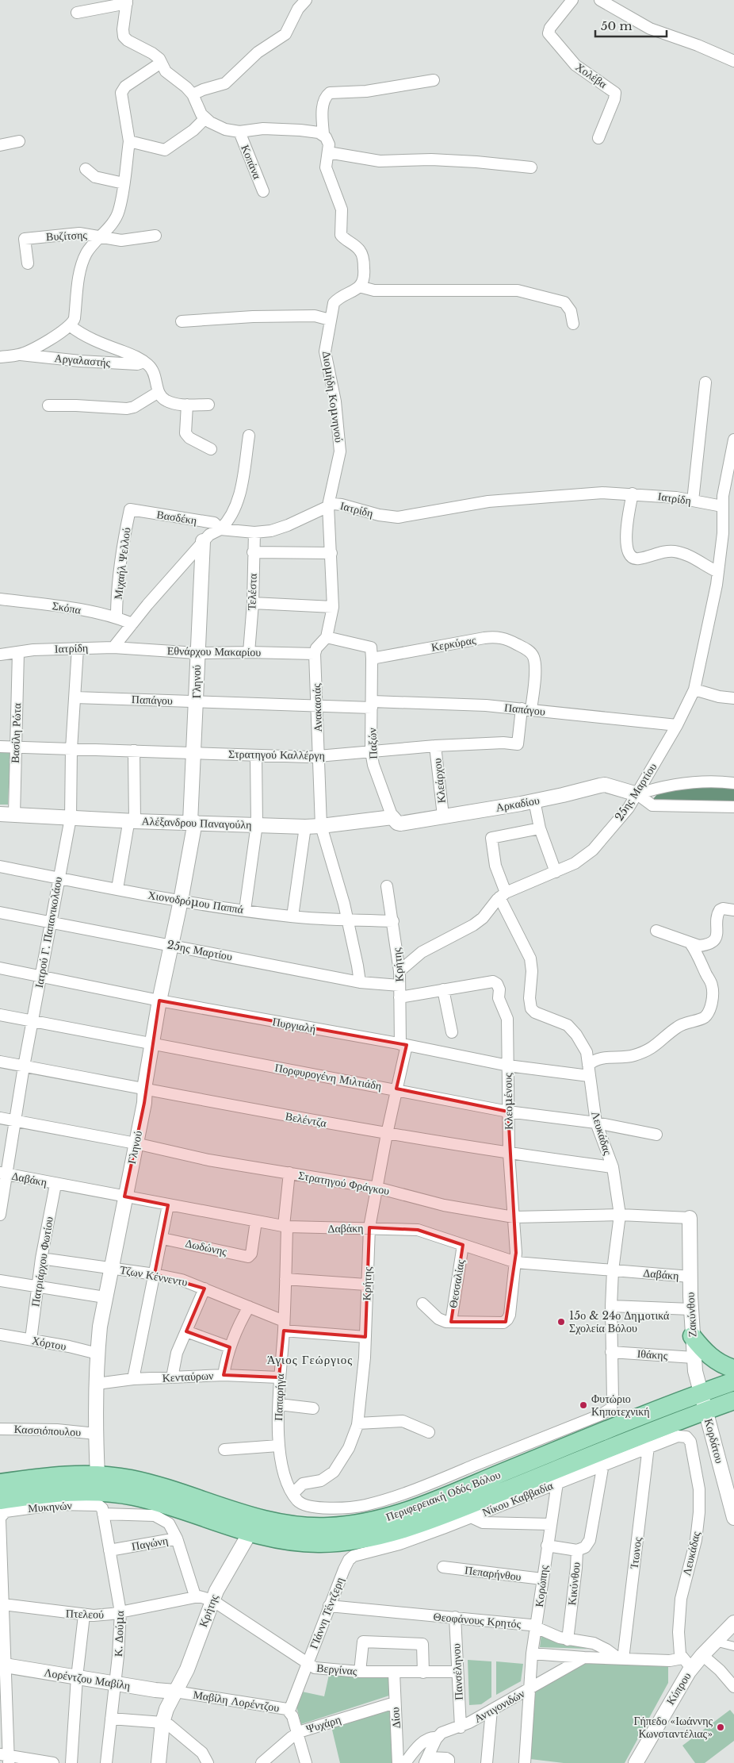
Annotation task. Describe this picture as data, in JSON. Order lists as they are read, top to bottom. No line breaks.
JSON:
{"streets":{"main road":["Περιφερειακή Οδός Βόλου"],"street":["Χολέβα","Κοπάνα","Βυζίτσης","Αργαλαστής","Διομήδη Κομνηνού","Ιατρίδη","Βασδέκη","Μιχαήλ Ψελλού","Τελέστα","Σκόπα","Κερκύρας","Εθνάρχου Μακαρίου","Γληνού","Παπάγου","Ανακασιάς","Βασίλη Ρώτα","Παξών","Στρατηγού Καλλέργη","Κλεάρχου","25ης Μαρτίου","Αρκαδίου","Αλέξανδρου Παναγούλη","Χιονοδρόμου Παππά","Ιατρού Γ. Παπανικολάου","Κρήτης","Πυργιαλή","Πορφυρογένη Μιλτιάδη","Κλεομένους","Βελέντζα","Λευκάδας","Δαβάκη","Στρατηγού Φράγκου","Δωδώνης","Πατριάρχου Φωτίου","Τζων Κέννεντυ","Θεσσαλίας","Ζακύνθου","Χόρτου","Ιθάκης","Κενταύρων","Παπαρήγα","Κασσιόπουλου","Κορδάτου","Νίκου Καββαδία","Μυκηνών","Παγώνη","Ίτωνος","Πεπαρήνθου","Κικύνθου","Κορώπης","ΓΙάννη Τέντζερη","Πτελεού","Θεοφάνους Κρητός","Κ. Δούμα","Βεργίνας","Πανσέληνου","Λορέντζου Μαβίλη","Κύπρου","Μαβίλη Λορέντζου","Αντιγονιδών","Δίου","Ψυχάρη"]},"crossings":[["Διομήδη Κομνηνού","Ιατρίδη"],["Ιατρίδη","Βασδέκη"],["Ιατρίδη","Τελέστα"],["Ιατρίδη","Εθνάρχου Μακαρίου"],["Ιατρίδη","Βασίλη Ρώτα"],["Ιατρίδη","25ης Μαρτίου"],["Ιατρίδη","Ιατρού Γ. Παπανικολάου"],["Βασδέκη","Μιχαήλ Ψελλού"],["Μιχαήλ Ψελλού","Σκόπα"],["Τελέστα","Εθνάρχου Μακαρίου"],["Κερκύρας","Παπάγου"],["Κερκύρας","Παξών"],["Κερκύρας","Στρατηγού Καλλέργη"],["Εθνάρχου Μακαρίου","Γληνού"],["Εθνάρχου Μακαρίου","Ανακασιάς"],["Γληνού","Παπάγου"],["Γληνού","Στρατηγού Καλλέργη"],["Γληνού","25ης Μαρτίου"],["Γληνού","Αλέξανδρου Παναγούλη"],["Γληνού","Χιονοδρόμου Παππά"],["Γληνού","Πυργιαλή"],["Γληνού","Πορφυρογένη Μιλτιάδη"],["Γληνού","Βελέντζα"],["Γληνού","Δαβάκη"],["Γληνού","Στρατηγού Φράγκου"],["Γληνού","Τζων Κέννεντυ"],["Γληνού","Χόρτου"],["Γληνού","Κενταύρων"],["Γληνού","Κασσιόπουλου"],["Γληνού","Περιφερειακή Οδός Βόλου"],["Παπάγου","Ανακασιάς"],["Παπάγου","Παξών"],["Παπάγου","Στρατηγού Καλλέργη"],["Παπάγου","25ης Μαρτίου"],["Παπάγου","Ιατρού Γ. Παπανικολάου"],["Ανακασιάς","Στρατηγού Καλλέργη"],["Ανακασιάς","25ης Μαρτίου"],["Ανακασιάς","Αλέξανδρου Παναγούλη"],["Ανακασιάς","Χιονοδρόμου Παππά"],["Βασίλη Ρώτα","Στρατηγού Καλλέργη"],["Βασίλη Ρώτα","Αλέξανδρου Παναγούλη"],["Παξών","Στρατηγού Καλλέργη"],["Παξών","Αρκαδίου"],["Παξών","Αλέξανδρου Παναγούλη"],["Στρατηγού Καλλέργη","Κλεάρχου"],["Στρατηγού Καλλέργη","Ιατρού Γ. Παπανικολάου"],["Κλεάρχου","Αρκαδίου"],["25ης Μαρτίου","Αρκαδίου"],["25ης Μαρτίου","Ιατρού Γ. Παπανικολάου"],["25ης Μαρτίου","Κρήτης"],["25ης Μαρτίου","Λευκάδας"],["Αρκαδίου","Αλέξανδρου Παναγούλη"],["Αλέξανδρου Παναγούλη","Ιατρού Γ. Παπανικολάου"],["Χιονοδρόμου Παππά","Ιατρού Γ. Παπανικολάου"],["Χιονοδρόμου Παππά","Κρήτης"],["Ιατρού Γ. Παπανικολάου","Πυργιαλή"],["Ιατρού Γ. Παπανικολάου","Πορφυρογένη Μιλτιάδη"],["Ιατρού Γ. Παπανικολάου","Βελέντζα"],["Ιατρού Γ. Παπανικολάου","Δαβάκη"],["Ιατρού Γ. Παπανικολάου","Στρατηγού Φράγκου"],["Κρήτης","Πυργιαλή"],["Κρήτης","Πορφυρογένη Μιλτιάδη"],["Κρήτης","Κλεομένους"],["Κρήτης","Βελέντζα"],["Κρήτης","Δαβάκη"],["Κρήτης","Στρατηγού Φράγκου"],["Κρήτης","Τζων Κέννεντυ"],["Κρήτης","Παπαρήγα"],["Κρήτης","Περιφερειακή Οδός Βόλου"],["Κρήτης","Πτελεού"],["Κρήτης","Βεργίνας"],["Κρήτης","Λορέντζου Μαβίλη"],["Κρήτης","Μαβίλη Λορέντζου"],["Πυργιαλή","Κλεομένους"],["Πυργιαλή","Λευκάδας"],["Πορφυρογένη Μιλτιάδη","Κλεομένους"],["Πορφυρογένη Μιλτιάδη","Λευκάδας"],["Κλεομένους","Βελέντζα"],["Κλεομένους","Δαβάκη"],["Κλεομένους","Στρατηγού Φράγκου"],["Κλεομένους","Θεσσαλίας"],["Βελέντζα","Λευκάδας"],["Λευκάδας","Δαβάκη"],["Λευκάδας","Στρατηγού Φράγκου"],["Λευκάδας","Ιθάκης"],["Λευκάδας","Παπαρήγα"],["Λευκάδας","Νίκου Καββαδία"],["Λευκάδας","Κύπρου"],["Δαβάκη","Δωδώνης"],["Δαβάκη","Πατριάρχου Φωτίου"],["Δαβάκη","Θεσσαλίας"],["Δαβάκη","Ζακύνθου"],["Δαβάκη","Παπαρήγα"],["Στρατηγού Φράγκου","Ζακύνθου"],["Στρατηγού Φράγκου","Παπαρήγα"],["Πατριάρχου Φωτίου","Τζων Κέννεντυ"],["Πατριάρχου Φωτίου","Χόρτου"],["Τζων Κέννεντυ","Παπαρήγα"],["Ζακύνθου","Ιθάκης"],["Ζακύνθου","Κορδάτου"],["Ζακύνθου","Περιφερειακή Οδός Βόλου"],["Κενταύρων","Παπαρήγα"],["Κορδάτου","Περιφερειακή Οδός Βόλου"],["Περιφερειακή Οδός Βόλου","Μυκηνών"],["Νίκου Καββαδία","Ίτωνος"],["Νίκου Καββαδία","Κικύνθου"],["Νίκου Καββαδία","Κορώπης"],["Νίκου Καββαδία","ΓΙάννη Τέντζερη"],["Μυκηνών","Παγώνη"],["Μυκηνών","Κ. Δούμα"],["Παγώνη","Πτελεού"],["Παγώνη","Κ. Δούμα"],["Ίτωνος","Θεοφάνους Κρητός"],["Πεπαρήνθου","Κορώπης"],["Κικύνθου","Θεοφάνους Κρητός"],["Κορώπης","Θεοφάνους Κρητός"],["Κορώπης","Αντιγονιδών"],["ΓΙάννη Τέντζερη","Θεοφάνους Κρητός"],["ΓΙάννη Τέντζερη","Βεργίνας"],["ΓΙάννη Τέντζερη","Μαβίλη Λορέντζου"],["Πτελεού","Κ. Δούμα"],["Πτελεού","Βεργίνας"],["Θεοφάνους Κρητός","Πανσέληνου"],["Κ. Δούμα","Λορέντζου Μαβίλη"],["Βεργίνας","Πανσέληνου"],["Βεργίνας","Δίου"],["Πανσέληνου","Αντιγονιδών"],["Λορέντζου Μαβίλη","Μαβίλη Λορέντζου"],["Μαβίλη Λορέντζου","Ψυχάρη"],["Δίου","Ψυχάρη"]],"districts":["Άγιος Γεώργιος"],"places":["15ο & 24ο Δημοτικά Σχολεία Βόλου","Φυτώριο Κηποτεχνική","Γήπεδο «Ιωάννης Κωνσταντέλιας»"],"scale_bar":"50 m"}
